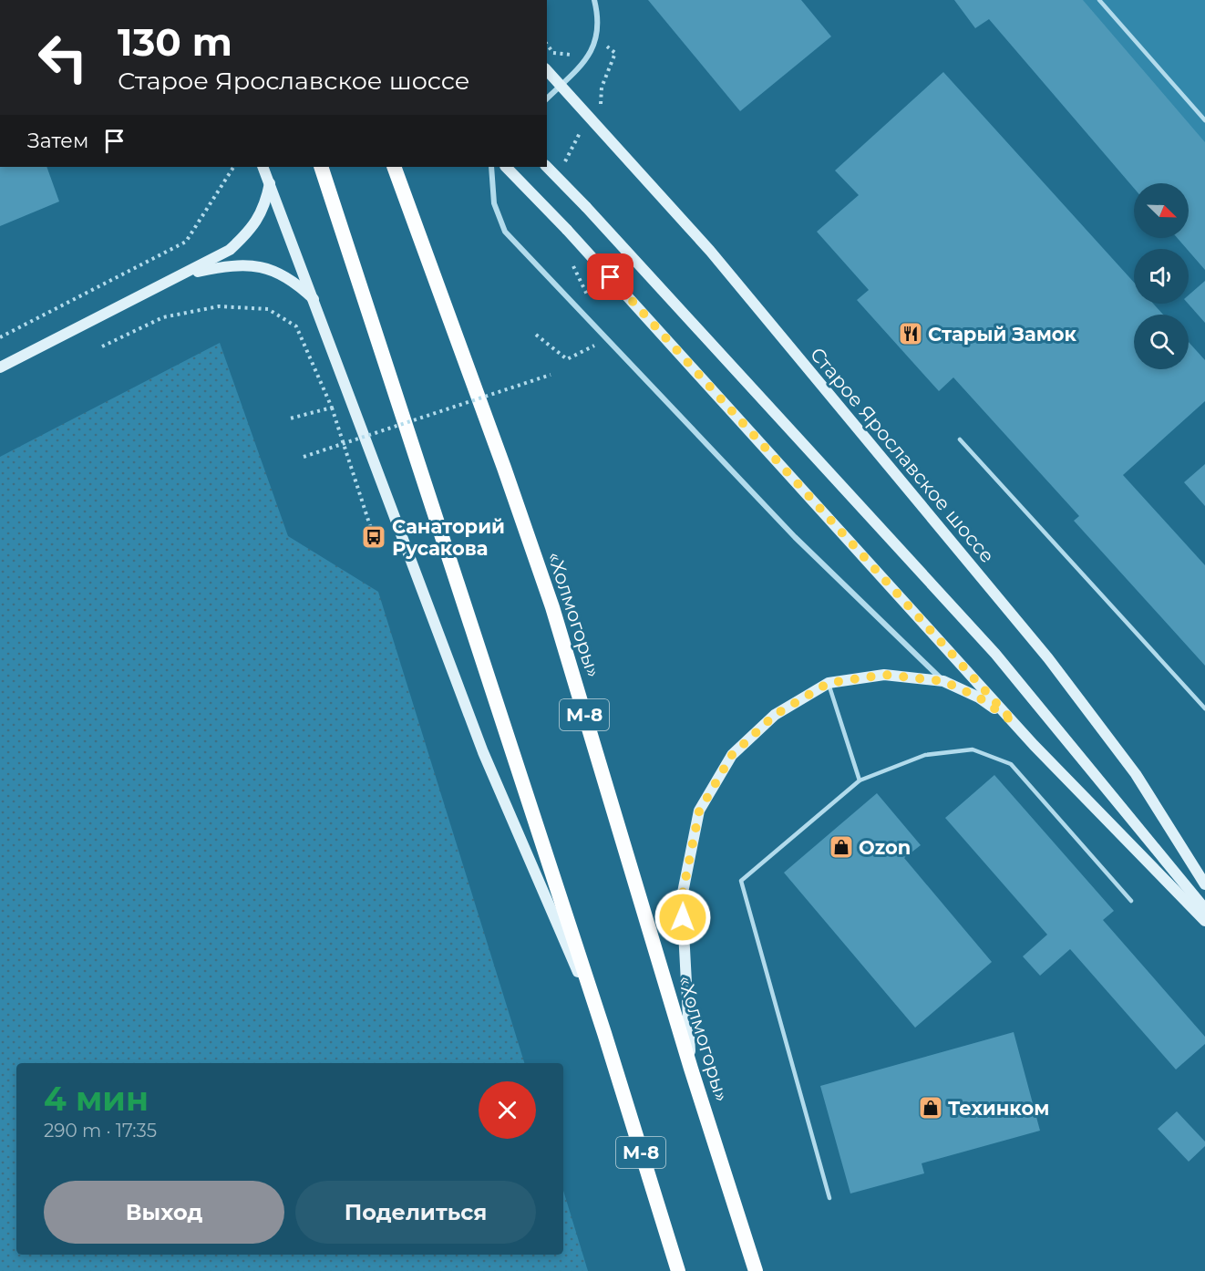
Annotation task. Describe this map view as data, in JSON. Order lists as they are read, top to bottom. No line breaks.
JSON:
{"streets":{"highway":["«Холмогоры»","М-8"],"main road":["Старое Ярославское шоссе"]},"places":{"restaurant":["Старый Замок"],"bus stop":["Санаторий Русакова"],"shop":["Ozon","Техинком"]},"north":"bottom right","page":{"turn":["130 m","Старое Ярославское шоссе"],"then":"Затем","heading":["4 мин","290 m · 17:35"],"buttons":["Выход","Поделиться"]}}
